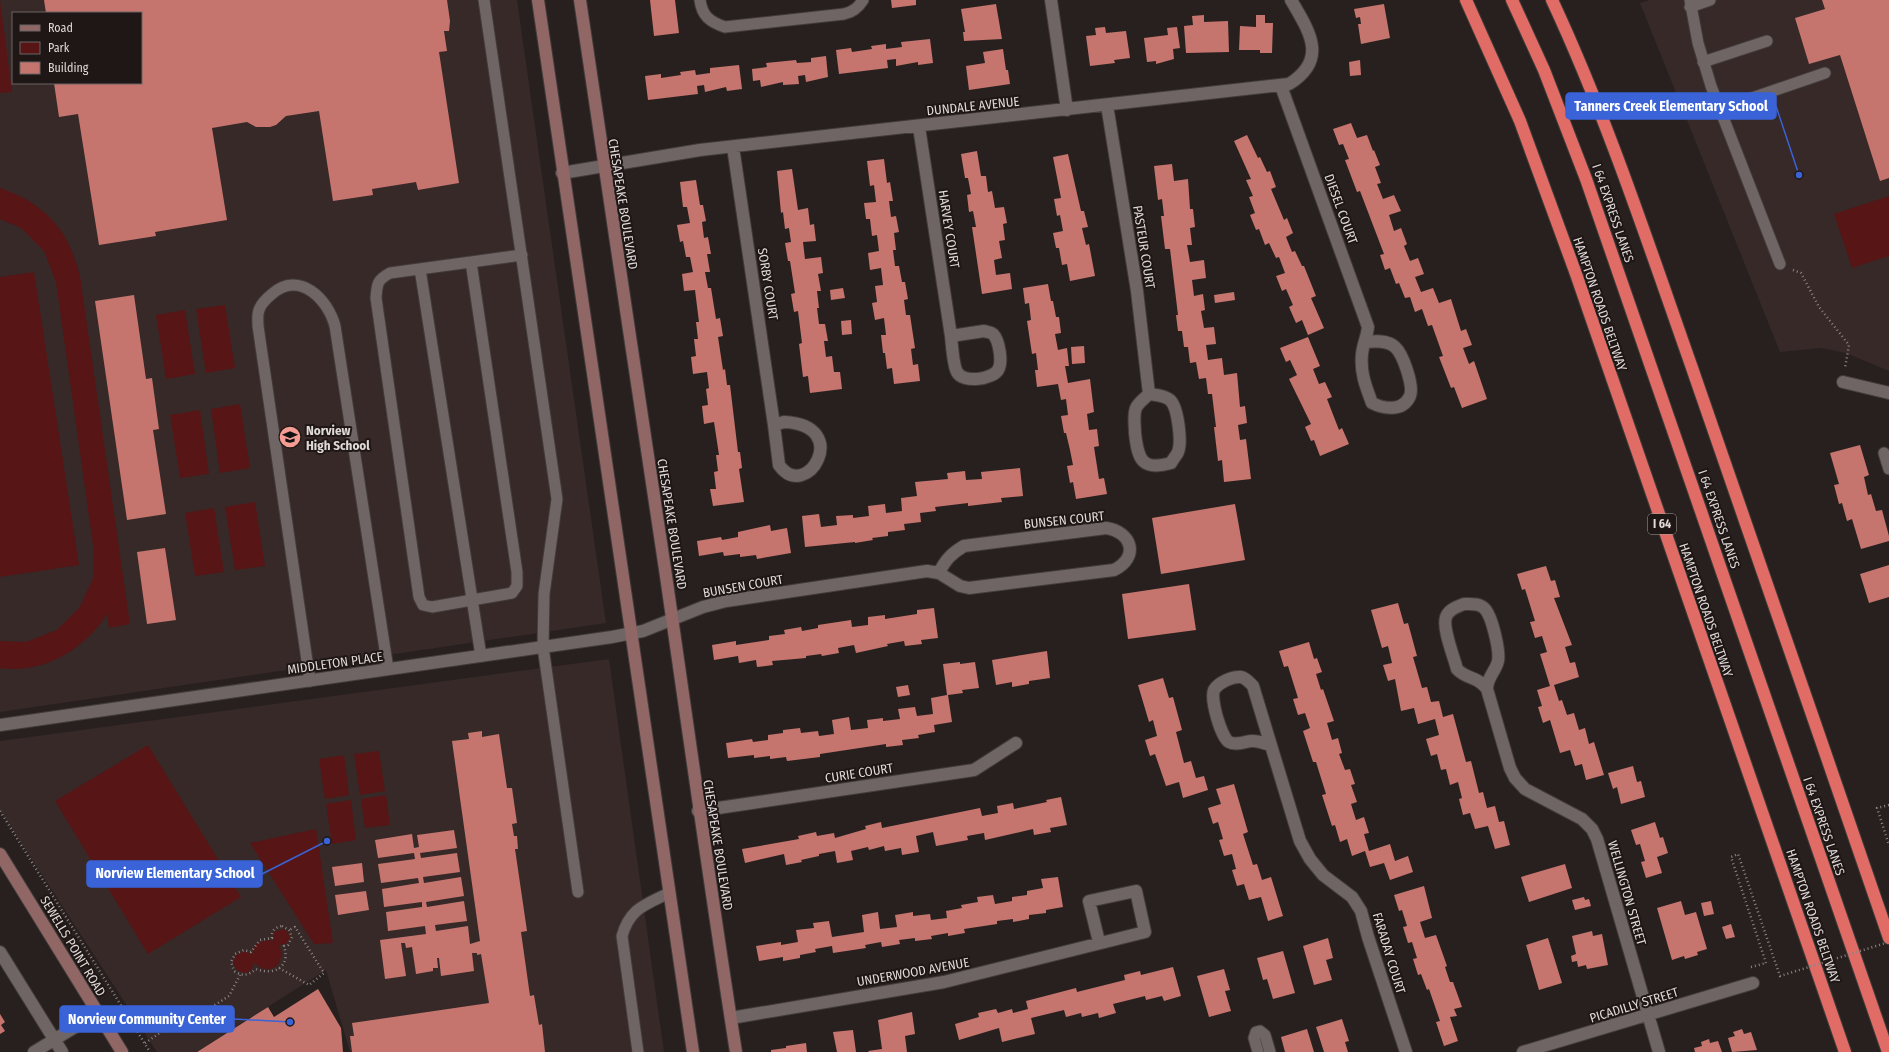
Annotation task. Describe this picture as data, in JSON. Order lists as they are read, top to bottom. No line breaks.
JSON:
{"streets":{"highway":["I 64 EXPRESS LANES","HAMPTON ROADS BELTWAY","I 64"],"main road":["CHESAPEAKE BOULEVARD","SEWELLS POINT ROAD"],"street":["DUNDALE AVENUE","DIESEL COURT","HARVEY COURT","PASTEUR COURT","SORBY COURT","BUNSEN COURT","MIDDLETON PLACE","CURIE COURT","WELLINGTON STREET","FARADAY COURT","UNDERWOOD AVENUE","PICADILLY STREET"]},"crossings":[["DUNDALE AVENUE","CHESAPEAKE BOULEVARD"],["DUNDALE AVENUE","DIESEL COURT"],["DUNDALE AVENUE","HARVEY COURT"],["DUNDALE AVENUE","PASTEUR COURT"],["DUNDALE AVENUE","SORBY COURT"],["CHESAPEAKE BOULEVARD","BUNSEN COURT"],["CHESAPEAKE BOULEVARD","MIDDLETON PLACE"],["CHESAPEAKE BOULEVARD","CURIE COURT"],["CHESAPEAKE BOULEVARD","UNDERWOOD AVENUE"],["BUNSEN COURT","MIDDLETON PLACE"],["WELLINGTON STREET","PICADILLY STREET"]],"places":{"other":["Tanners Creek Elementary School","Norview Elementary School","Norview Community Center"],"school or university":["Norview High School"]},"legend":["Road","Park","Building"]}
